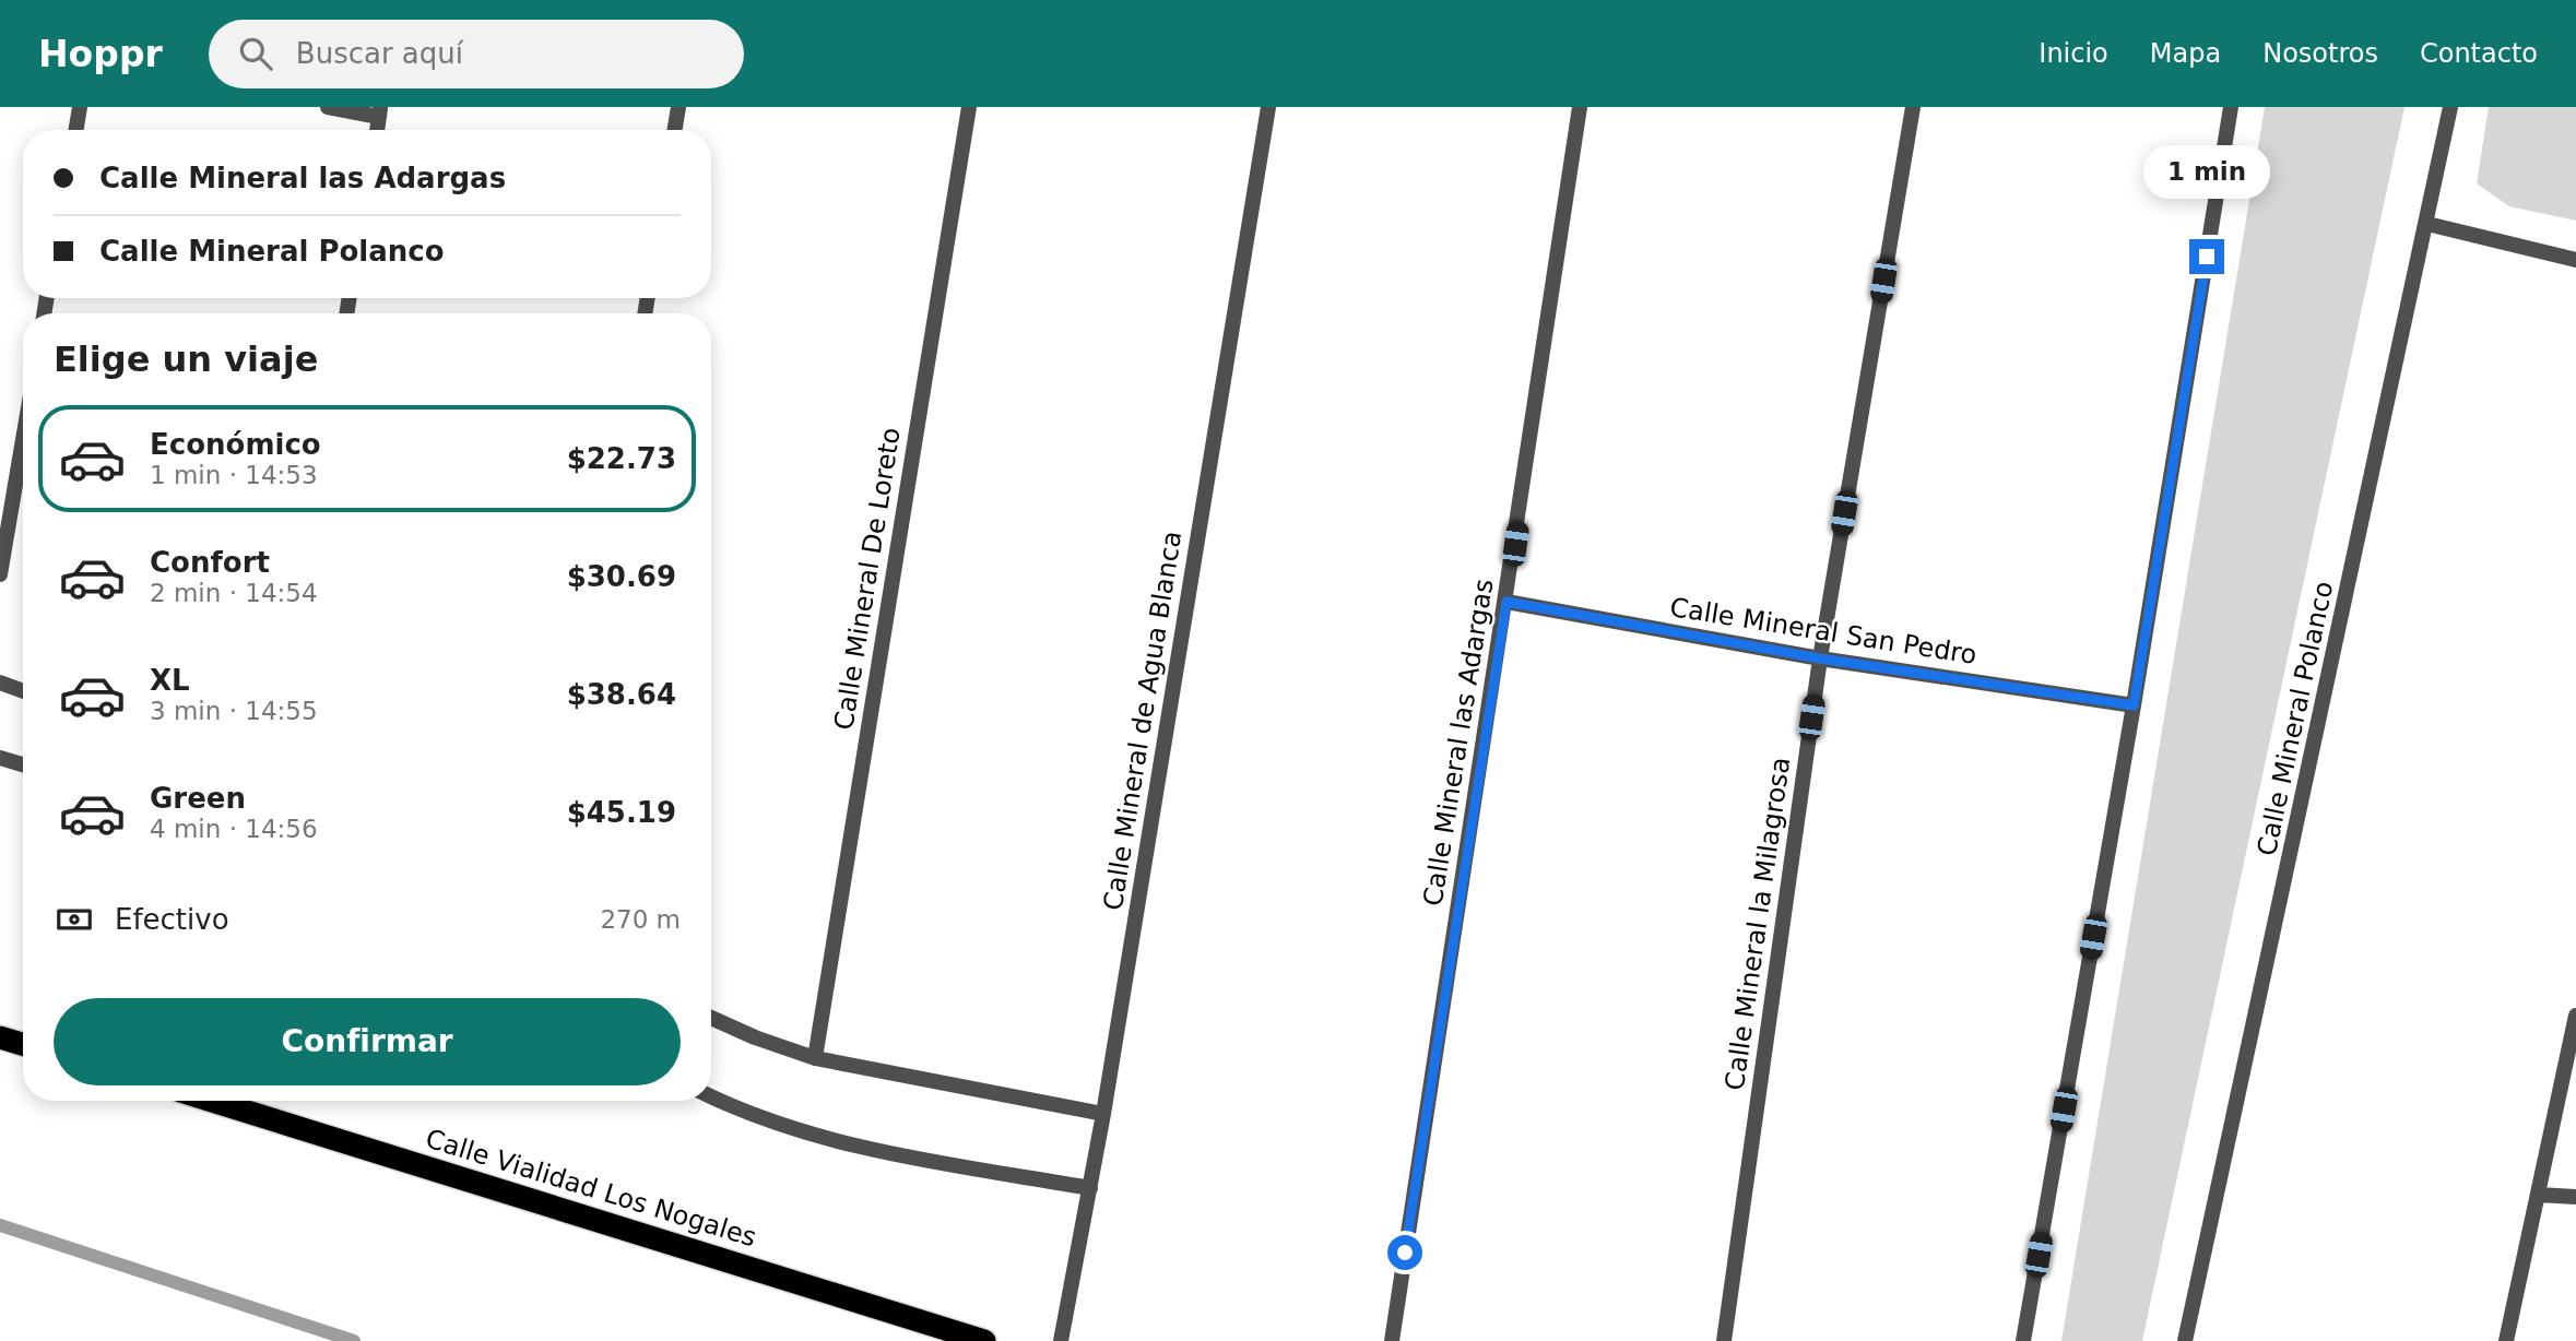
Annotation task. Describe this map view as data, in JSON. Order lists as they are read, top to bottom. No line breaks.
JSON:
{"streets":{"highway":["Calle Vialidad Los Nogales"],"street":["Calle Mineral De Loreto","Calle Mineral San Pedro","Calle Mineral Polanco","Calle Mineral de Agua Blanca","Calle Mineral las Adargas","Calle Mineral la Milagrosa"]},"crossings":[["Calle Mineral San Pedro","Calle Mineral las Adargas"],["Calle Mineral San Pedro","Calle Mineral la Milagrosa"]],"page":{"header":"Hoppr","search":"Buscar aquí","nav":["Inicio","Mapa","Nosotros","Contacto"],"banner":["Calle Mineral las Adargas","Calle Mineral Polanco"],"bubble":"1 min","heading":"Elige un viaje","list":[{"name":"Económico","note":"1 min · 14:53","value":"$22.73"},{"name":"Confort","note":"2 min · 14:54","value":"$30.69"},{"name":"XL","note":"3 min · 14:55","value":"$38.64"},{"name":"Green","note":"4 min · 14:56","value":"$45.19"}],"pay":["Efectivo","270 m"],"buttons":"Confirmar"}}
